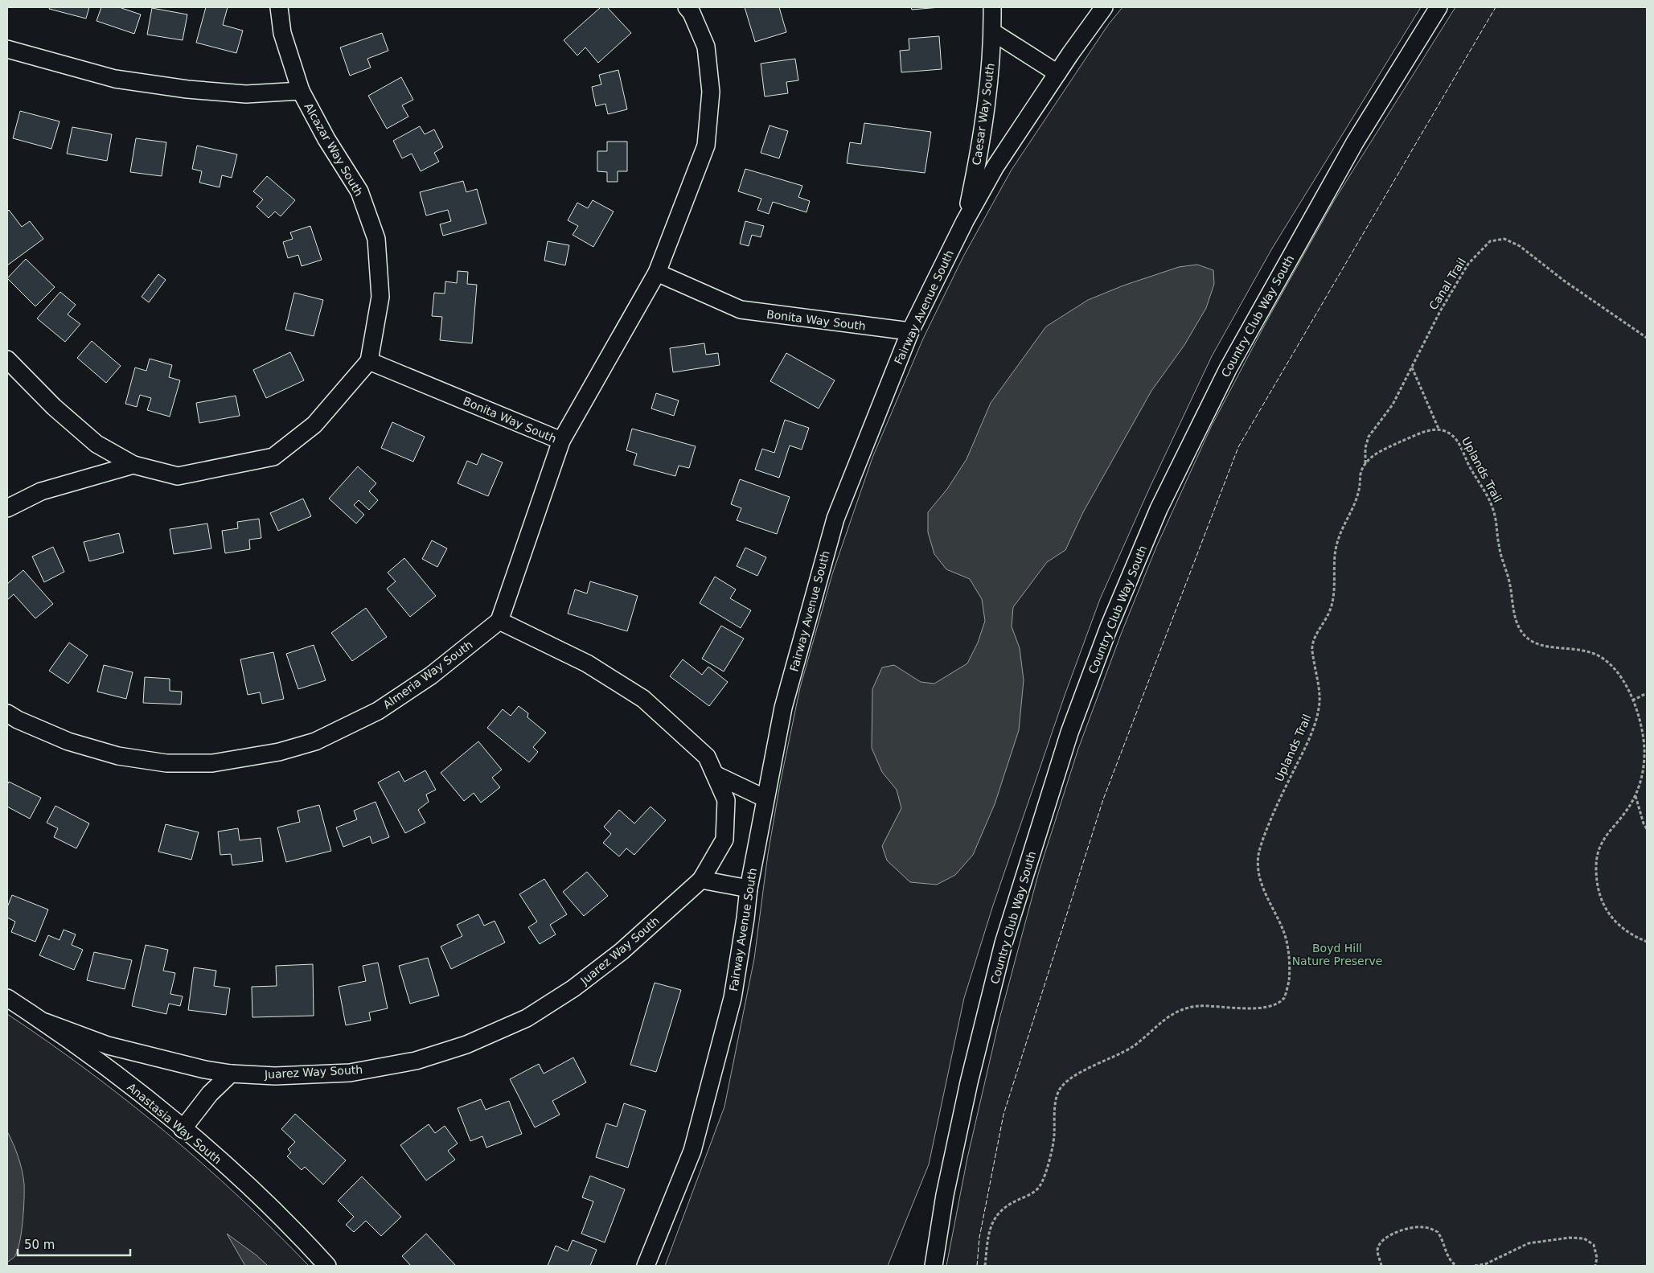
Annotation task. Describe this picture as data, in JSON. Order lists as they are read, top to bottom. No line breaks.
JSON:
{"streets":{"street":["Caesar Way South","Alcazar Way South","Fairway Avenue South","Country Club Way South","Bonita Way South","Almeria Way South","Juarez Way South","Anastasia Way South"],"path":["Canal Trail","Uplands Trail"]},"crossings":[["Caesar Way South","Fairway Avenue South"],["Alcazar Way South","Bonita Way South"],["Canal Trail","Uplands Trail"],["Fairway Avenue South","Bonita Way South"],["Juarez Way South","Anastasia Way South"]],"parks":["Boyd Hill Nature Preserve"],"scale_bar":"50 m"}
